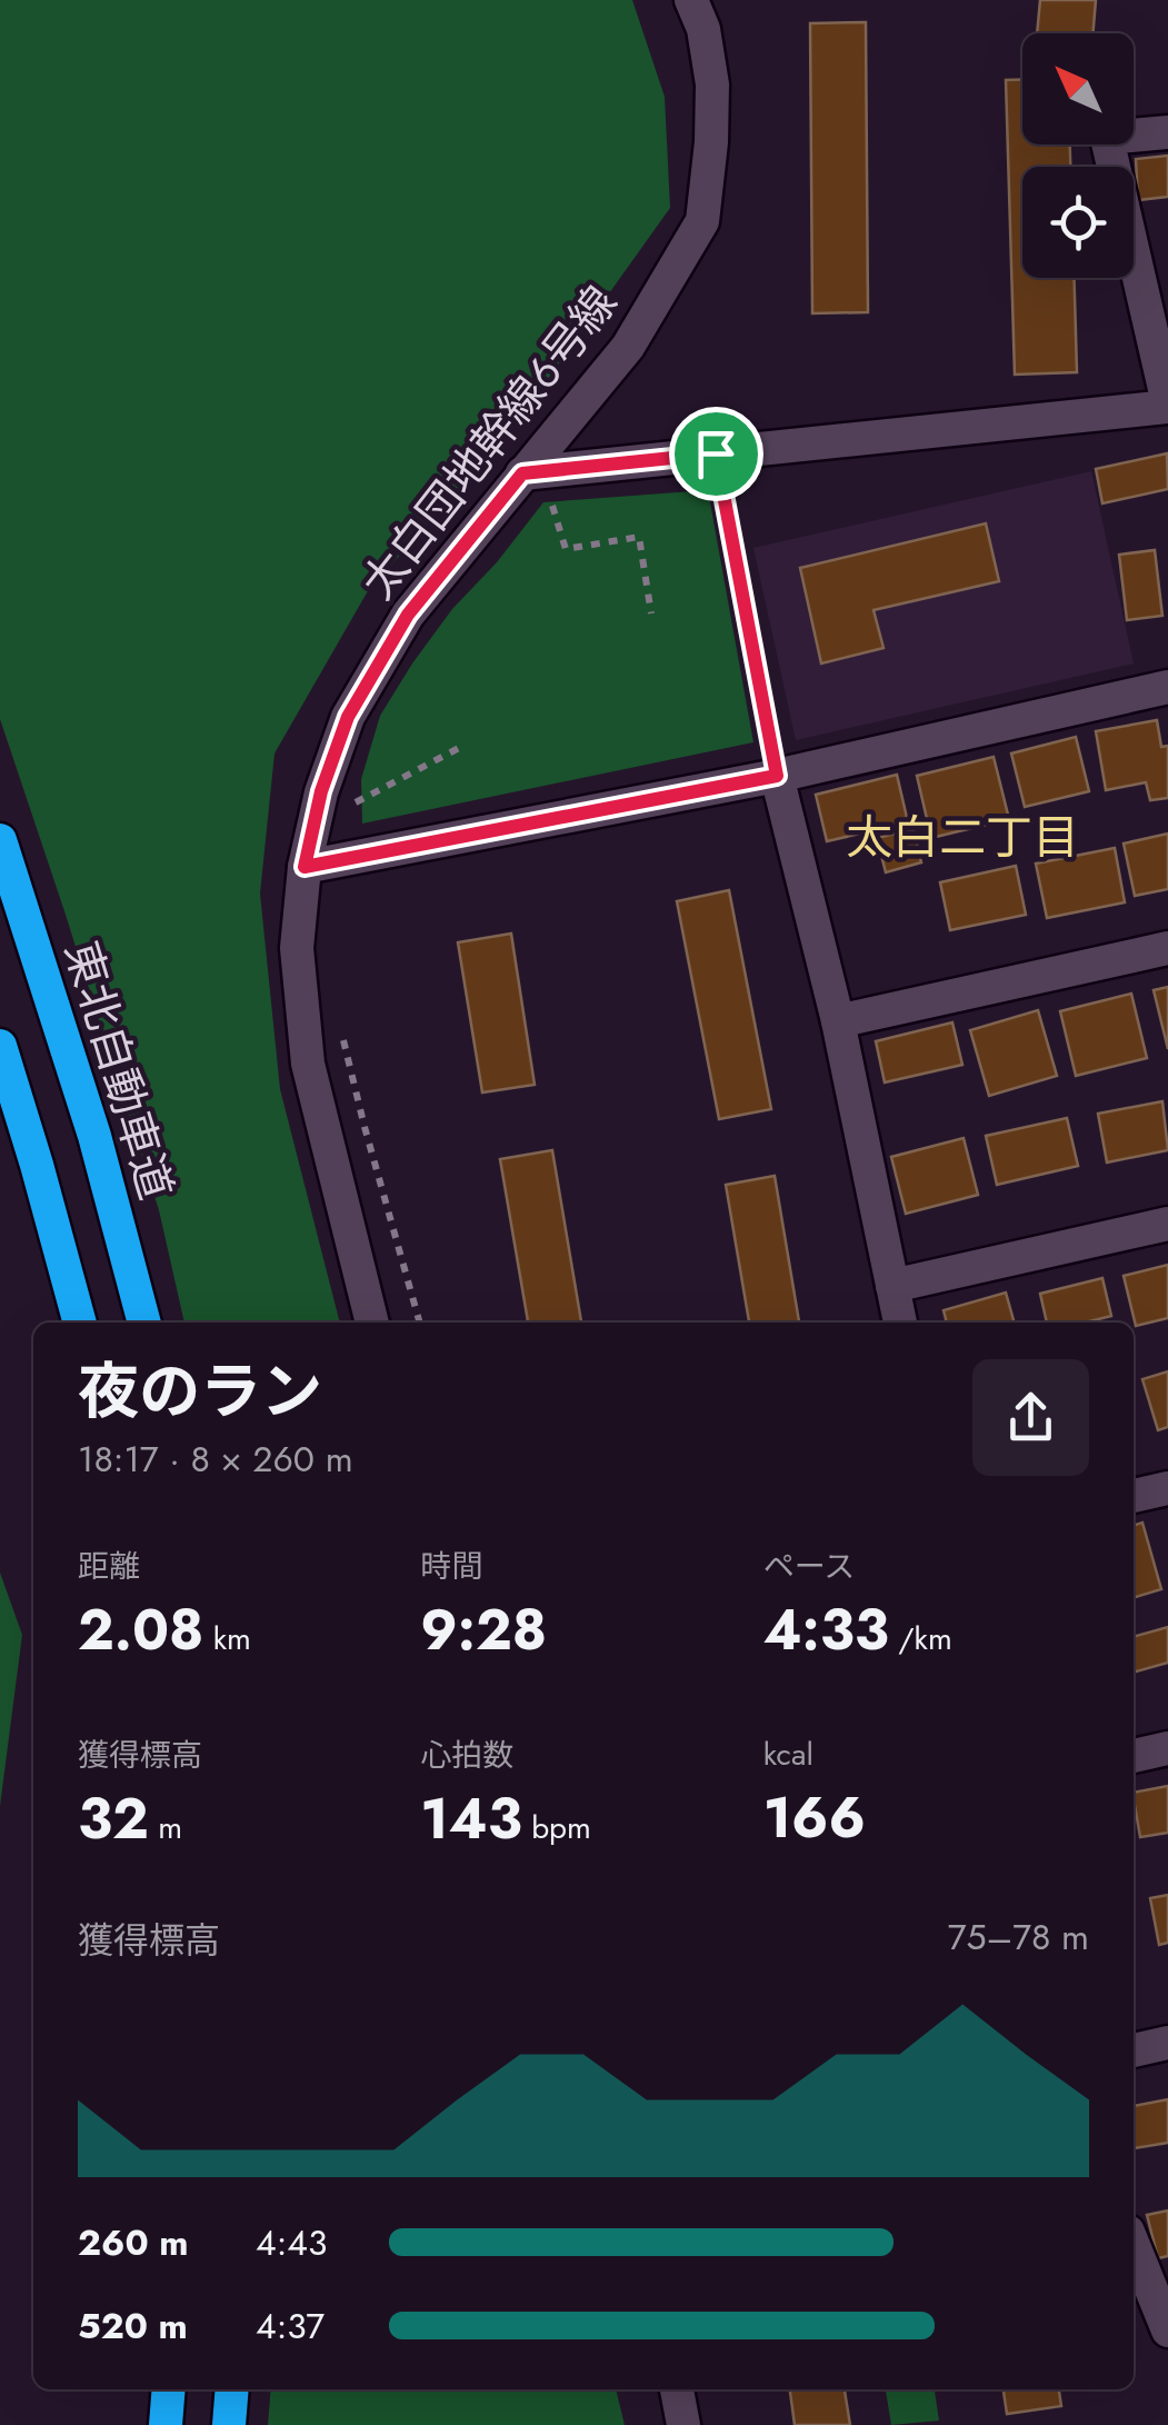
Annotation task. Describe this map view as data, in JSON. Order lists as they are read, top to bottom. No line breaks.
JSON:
{"streets":{"highway":["東北自動車道"],"street":["太白団地幹線６号線"]},"districts":["太白二丁目"],"north":"top left","page":{"heading":["夜のラン","18:17 · 8 × 260 m"],"stats":[["距離","2.08 km"],["時間","9:28"],["ペース","4:33 /km"],["獲得標高","32 m"],["心拍数","143 bpm"],["kcal","166"]],"chart":["獲得標高","75–78 m"],"list":[{"name":"260 m","note":"4:43"},{"name":"520 m","note":"4:37"}]}}
